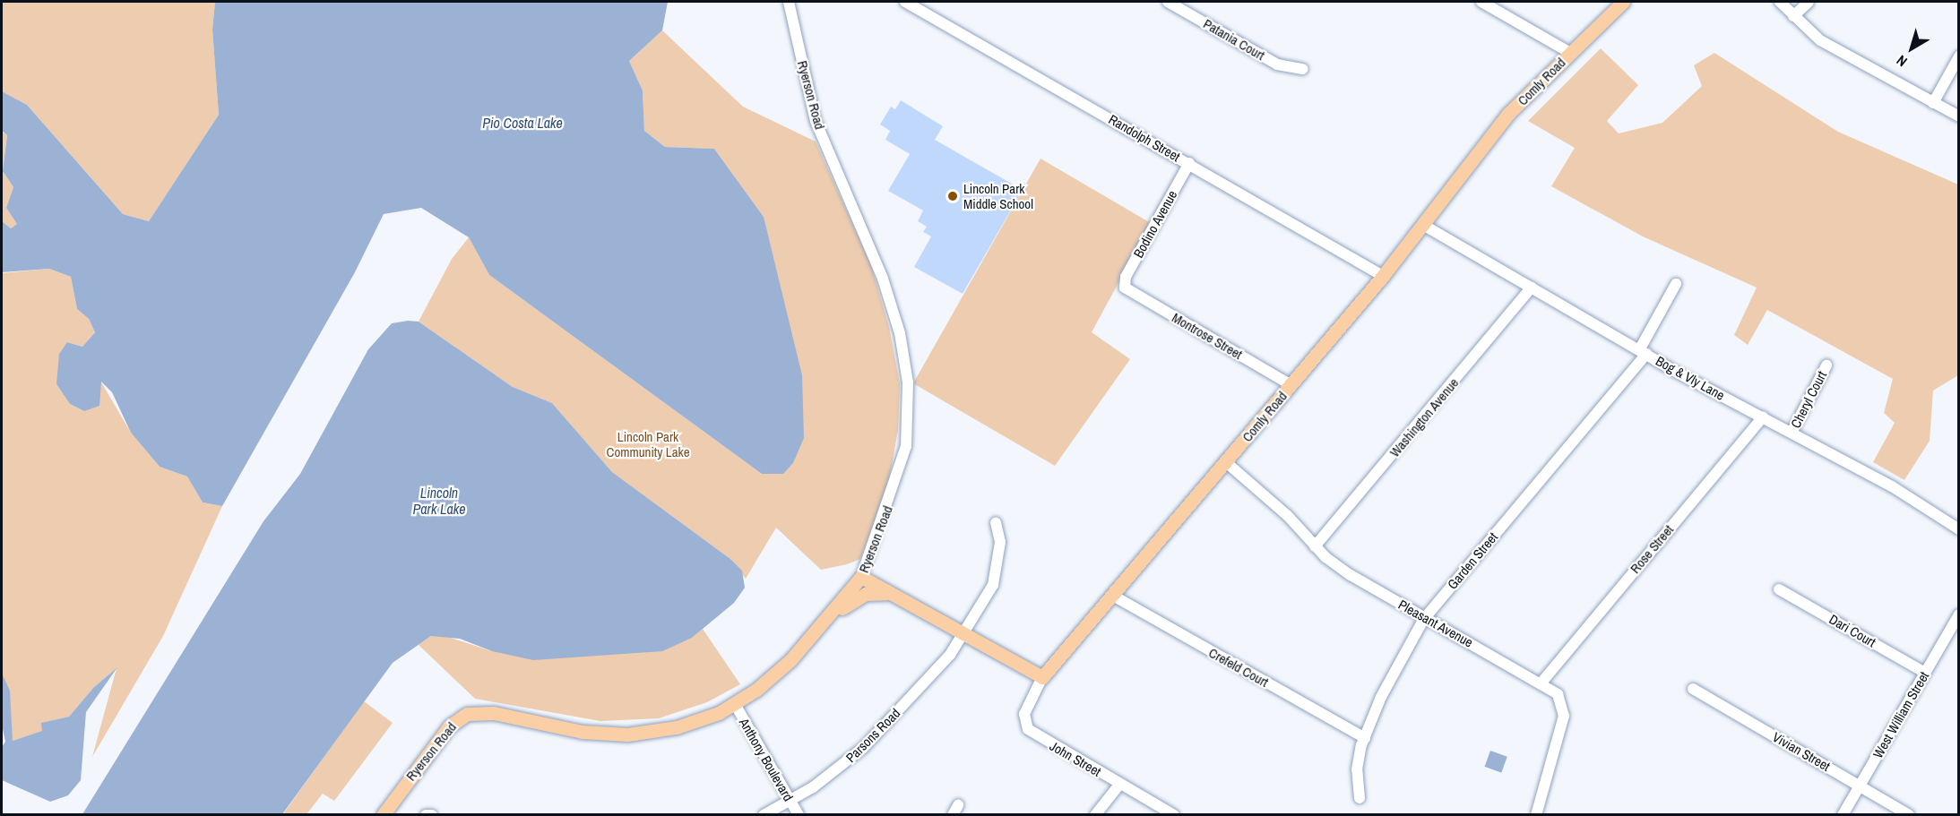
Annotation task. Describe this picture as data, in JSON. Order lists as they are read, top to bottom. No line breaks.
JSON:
{"streets":{"main road":["Comly Road","Ryerson Road"],"street":["Patania Court","Randolph Street","Bodino Avenue","Montrose Street","Bog & Vly Lane","Cheryl Court","Washington Avenue","Rose Street","Garden Street","Pleasant Avenue","Dari Court","Crefeld Court","West William Street","Parsons Road","Vivian Street","John Street","Anthony Boulevard"]},"crossings":[["Comly Road","Randolph Street"],["Comly Road","Montrose Street"],["Comly Road","Bog & Vly Lane"],["Comly Road","Pleasant Avenue"],["Comly Road","Crefeld Court"],["Comly Road","John Street"],["Ryerson Road","Anthony Boulevard"],["Randolph Street","Bodino Avenue"],["Bodino Avenue","Montrose Street"],["Bog & Vly Lane","Cheryl Court"],["Bog & Vly Lane","Washington Avenue"],["Bog & Vly Lane","Rose Street"],["Bog & Vly Lane","Garden Street"],["Washington Avenue","Pleasant Avenue"],["Rose Street","Pleasant Avenue"],["Garden Street","Pleasant Avenue"],["Garden Street","Crefeld Court"],["Dari Court","West William Street"],["West William Street","Vivian Street"],["Parsons Road","Anthony Boulevard"]],"water":["Pio Costa Lake","Lincoln Park Lake"],"parks":["Lincoln Park Community Lake"],"places":["Lincoln Park Middle School"],"north":"bottom left"}
